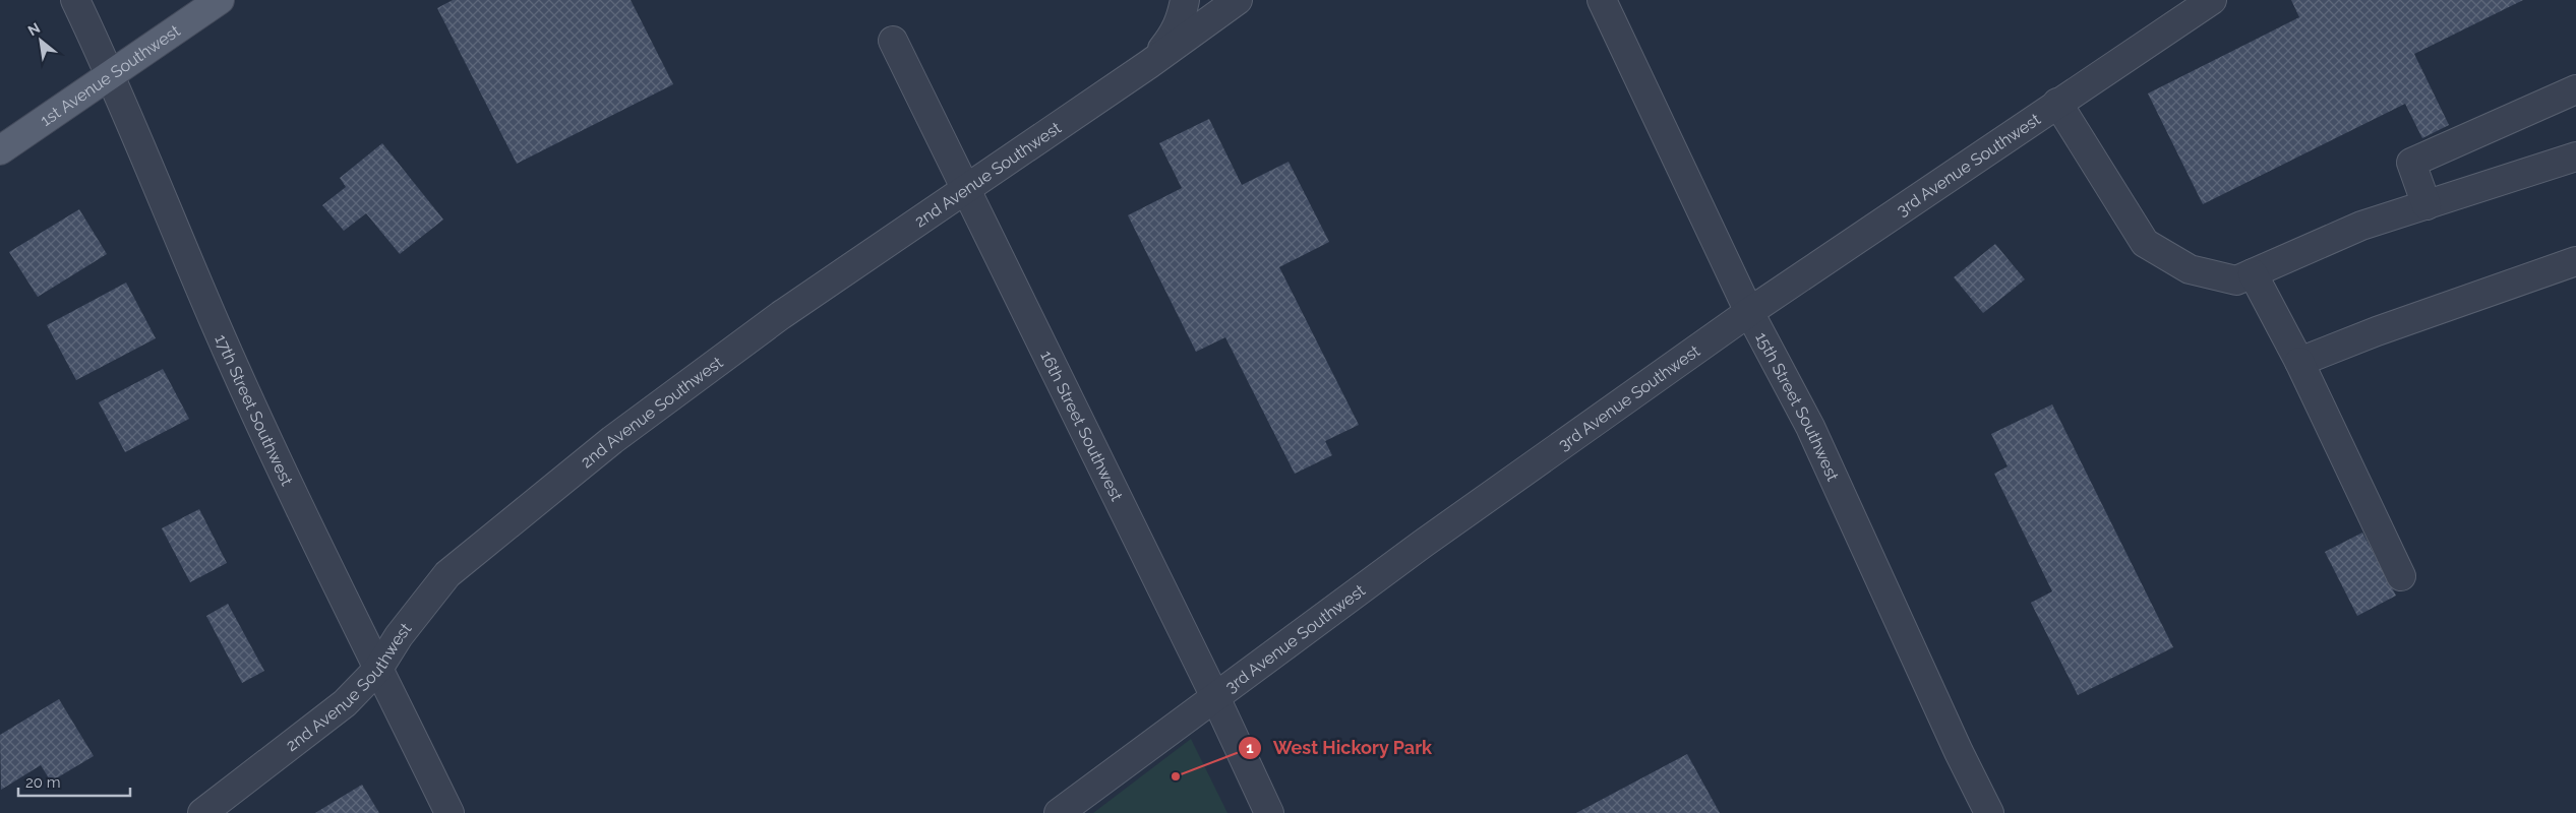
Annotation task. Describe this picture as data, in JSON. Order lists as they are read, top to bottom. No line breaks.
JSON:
{"streets":{"main road":["1st Avenue Southwest"],"street":["3rd Avenue Southwest","2nd Avenue Southwest","15th Street Southwest","17th Street Southwest","16th Street Southwest"]},"crossings":[["1st Avenue Southwest","17th Street Southwest"],["3rd Avenue Southwest","15th Street Southwest"],["3rd Avenue Southwest","16th Street Southwest"],["2nd Avenue Southwest","17th Street Southwest"],["2nd Avenue Southwest","16th Street Southwest"]],"places":["West Hickory Park"],"scale_bar":"20 m","north":"top left"}
